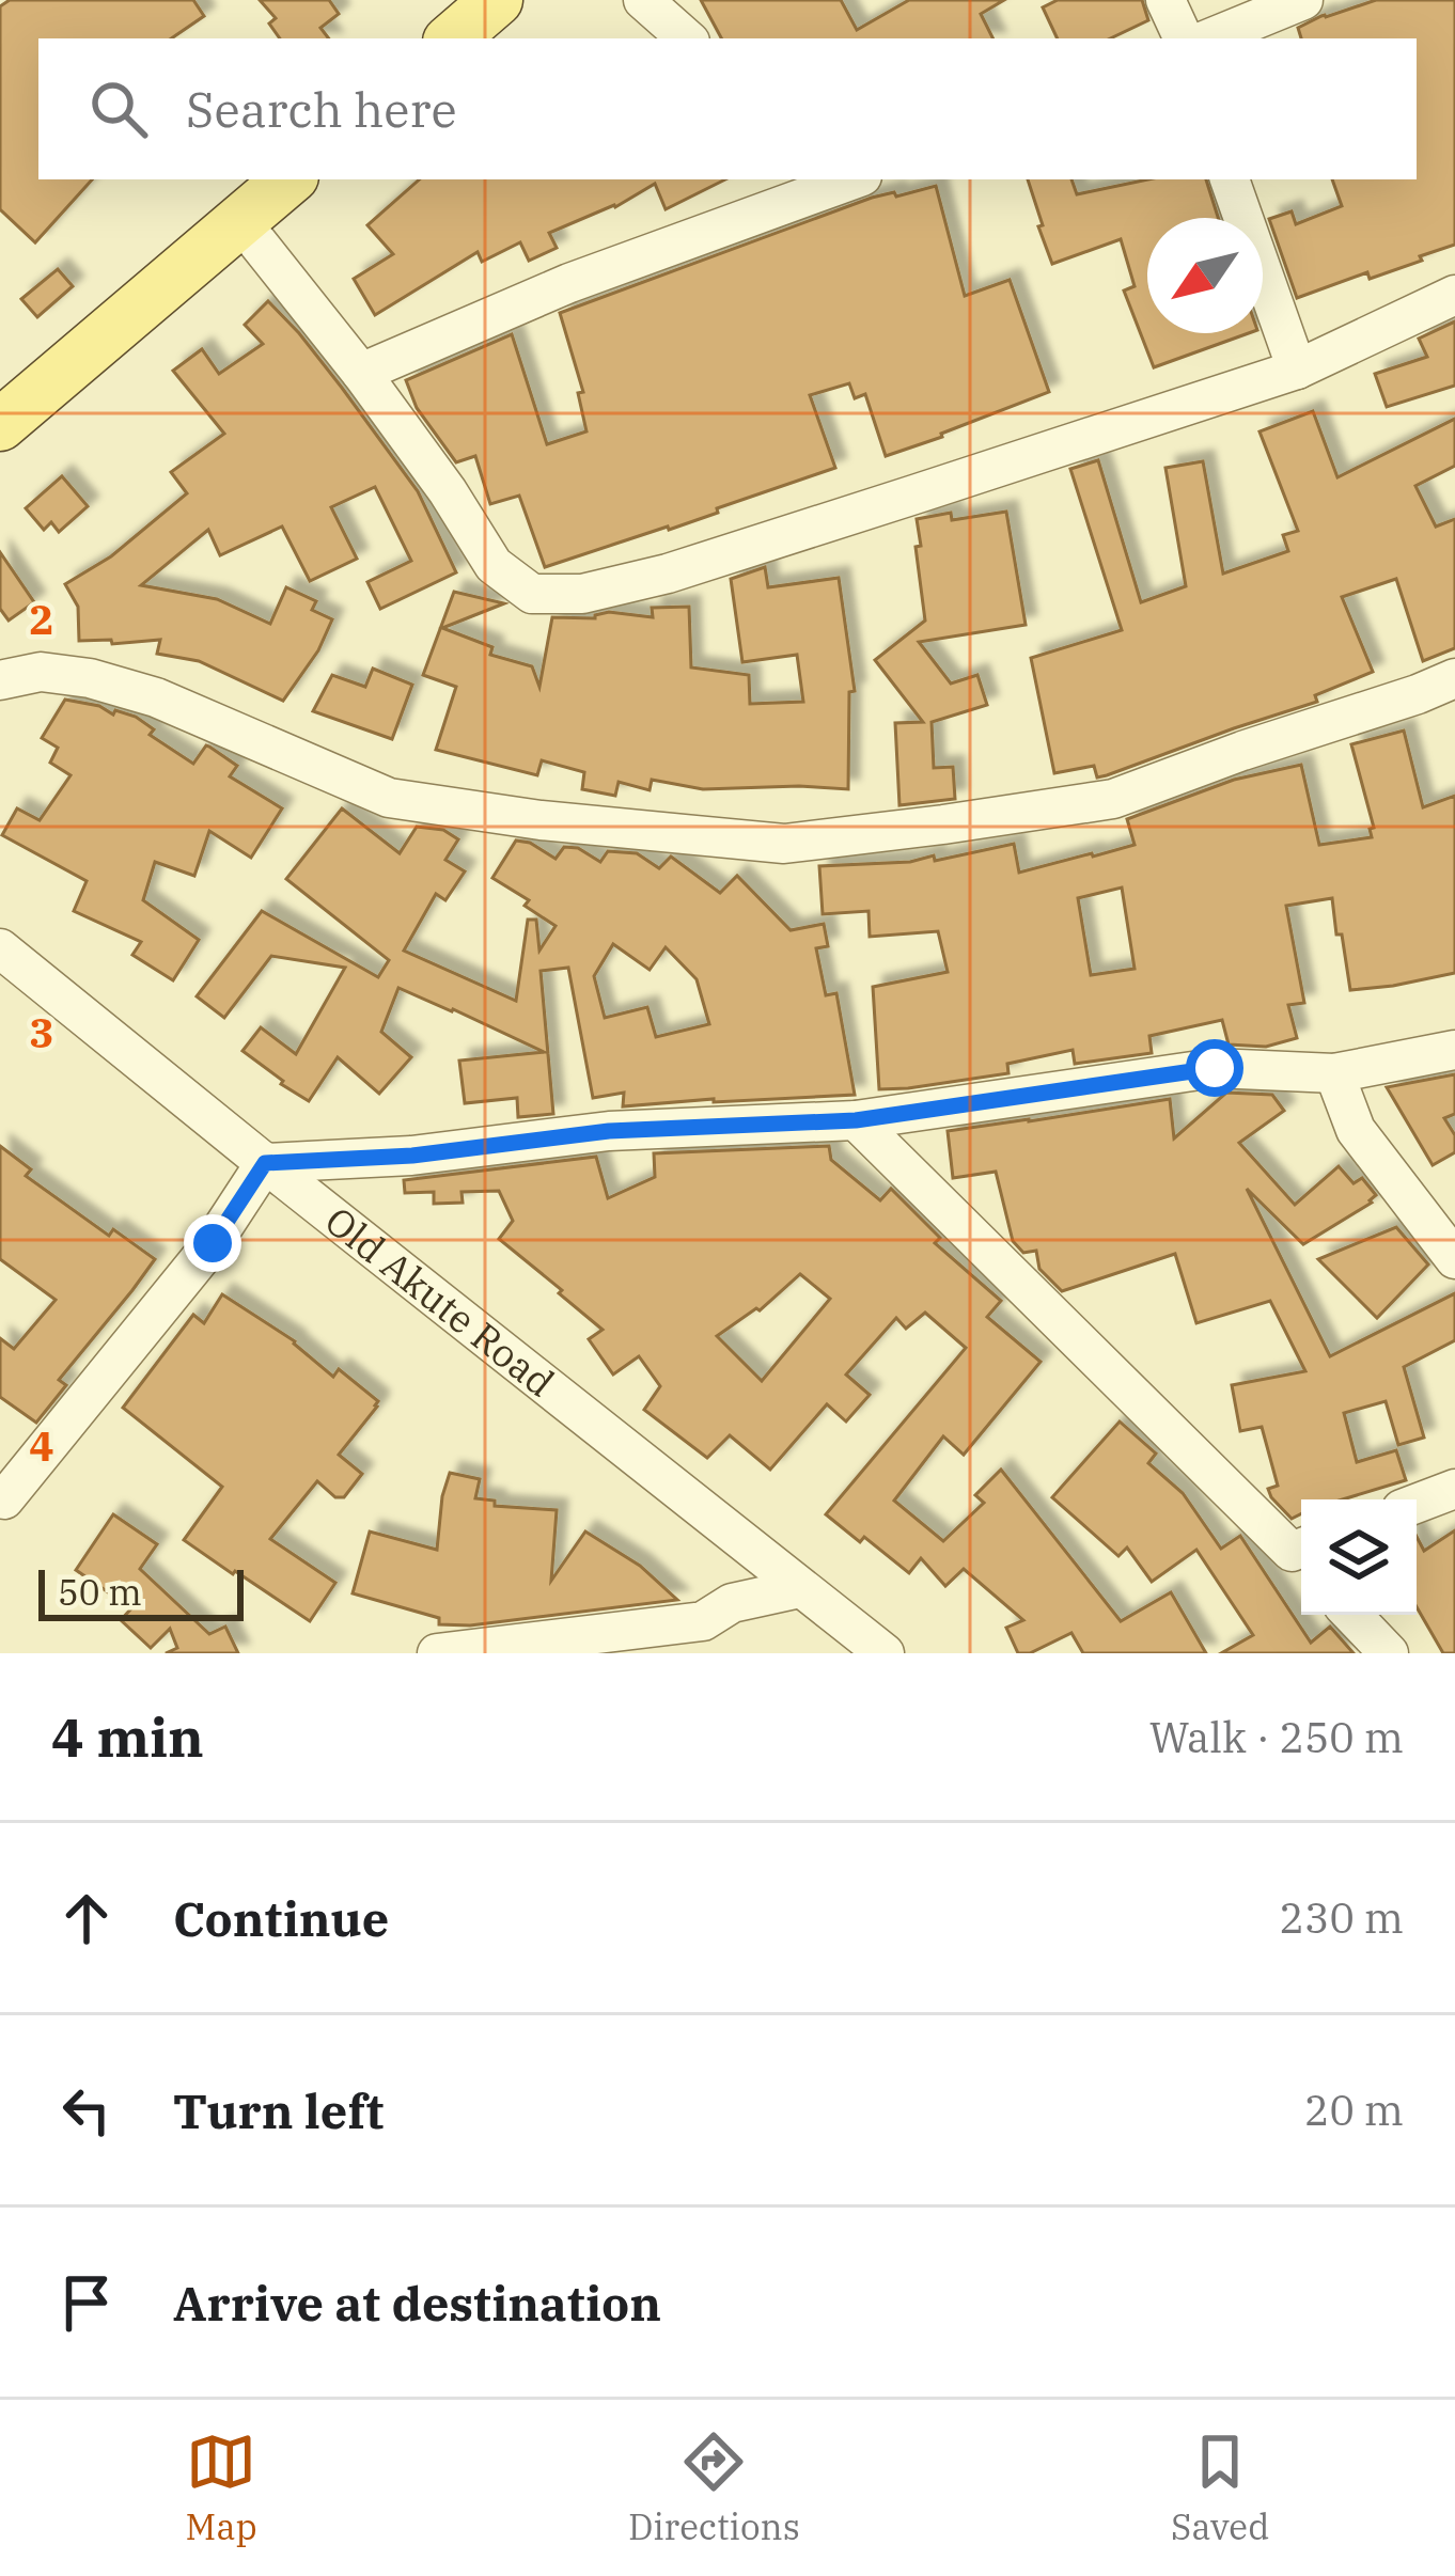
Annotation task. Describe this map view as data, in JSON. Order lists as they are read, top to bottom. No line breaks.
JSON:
{"streets":{"street":["Old Akute Road"]},"scale_bar":"50 m","north":"bottom left","page":{"search":"Search here","scale":"50 m","heading":["4 min","Walk · 250 m"],"list":[["Continue","230 m"],["Turn left","20 m"],"Arrive at destination"],"nav":["Map","Directions","Saved"]},"grid":{"rows":["2","3","4"]}}
